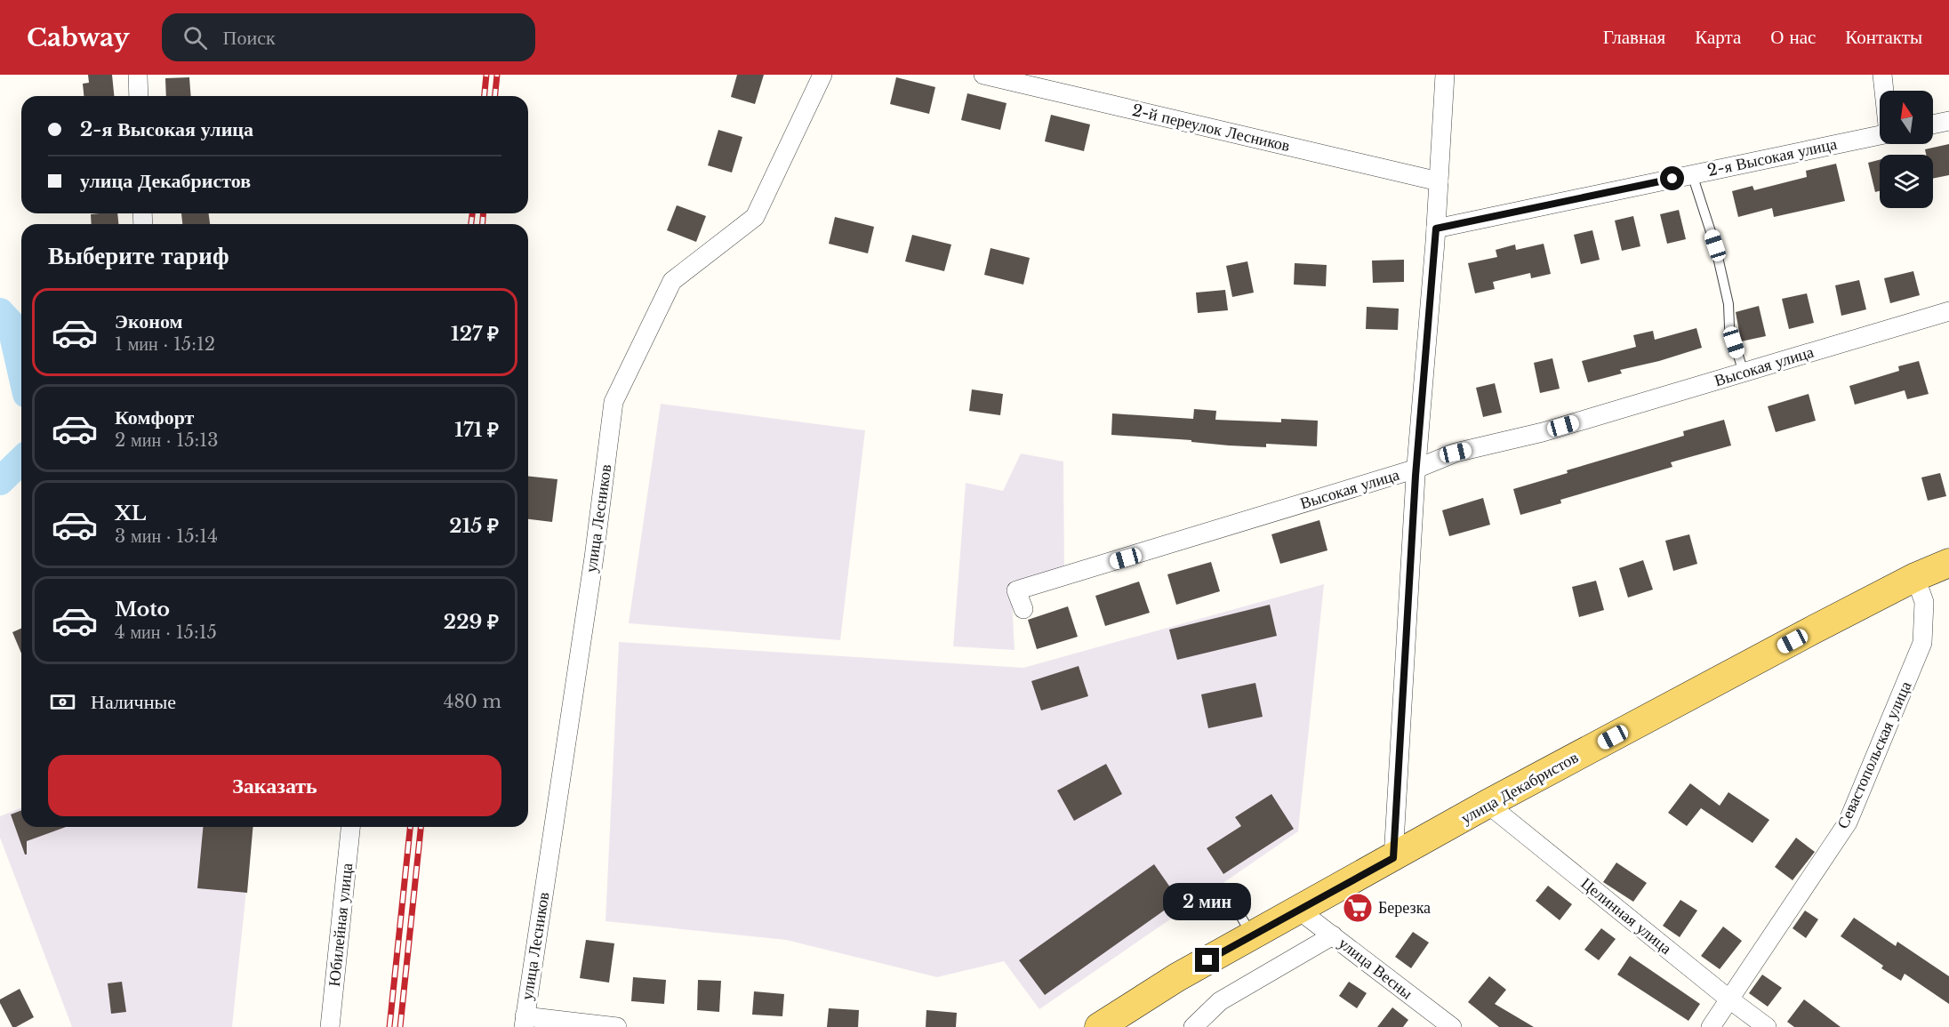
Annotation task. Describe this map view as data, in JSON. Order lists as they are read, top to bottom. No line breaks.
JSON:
{"streets":{"main road":["улица Декабристов"],"street":["2-й переулок Лесников","2-я Высокая улица","Высокая улица","улица Лесников","Севастопольская улица","Целинная улица","Юбилейная улица","улица Весны"]},"crossings":[["Севастопольская улица","улица Декабристов"],["Севастопольская улица","Целинная улица"],["улица Декабристов","Целинная улица"],["улица Декабристов","улица Весны"]],"places":{"supermarket":["Березка"]},"north":"top","page":{"header":"Cabway","search":"Поиск","nav":["Главная","Карта","О нас","Контакты"],"banner":["2-я Высокая улица","улица Декабристов"],"heading":"Выберите тариф","list":[{"name":"Эконом","note":"1 мин · 15:12","value":"127 ₽"},{"name":"Комфорт","note":"2 мин · 15:13","value":"171 ₽"},{"name":"XL","note":"3 мин · 15:14","value":"215 ₽"},{"name":"Moto","note":"4 мин · 15:15","value":"229 ₽"}],"pay":["Наличные","480 m"],"buttons":"Заказать","bubble":"2 мин"}}
